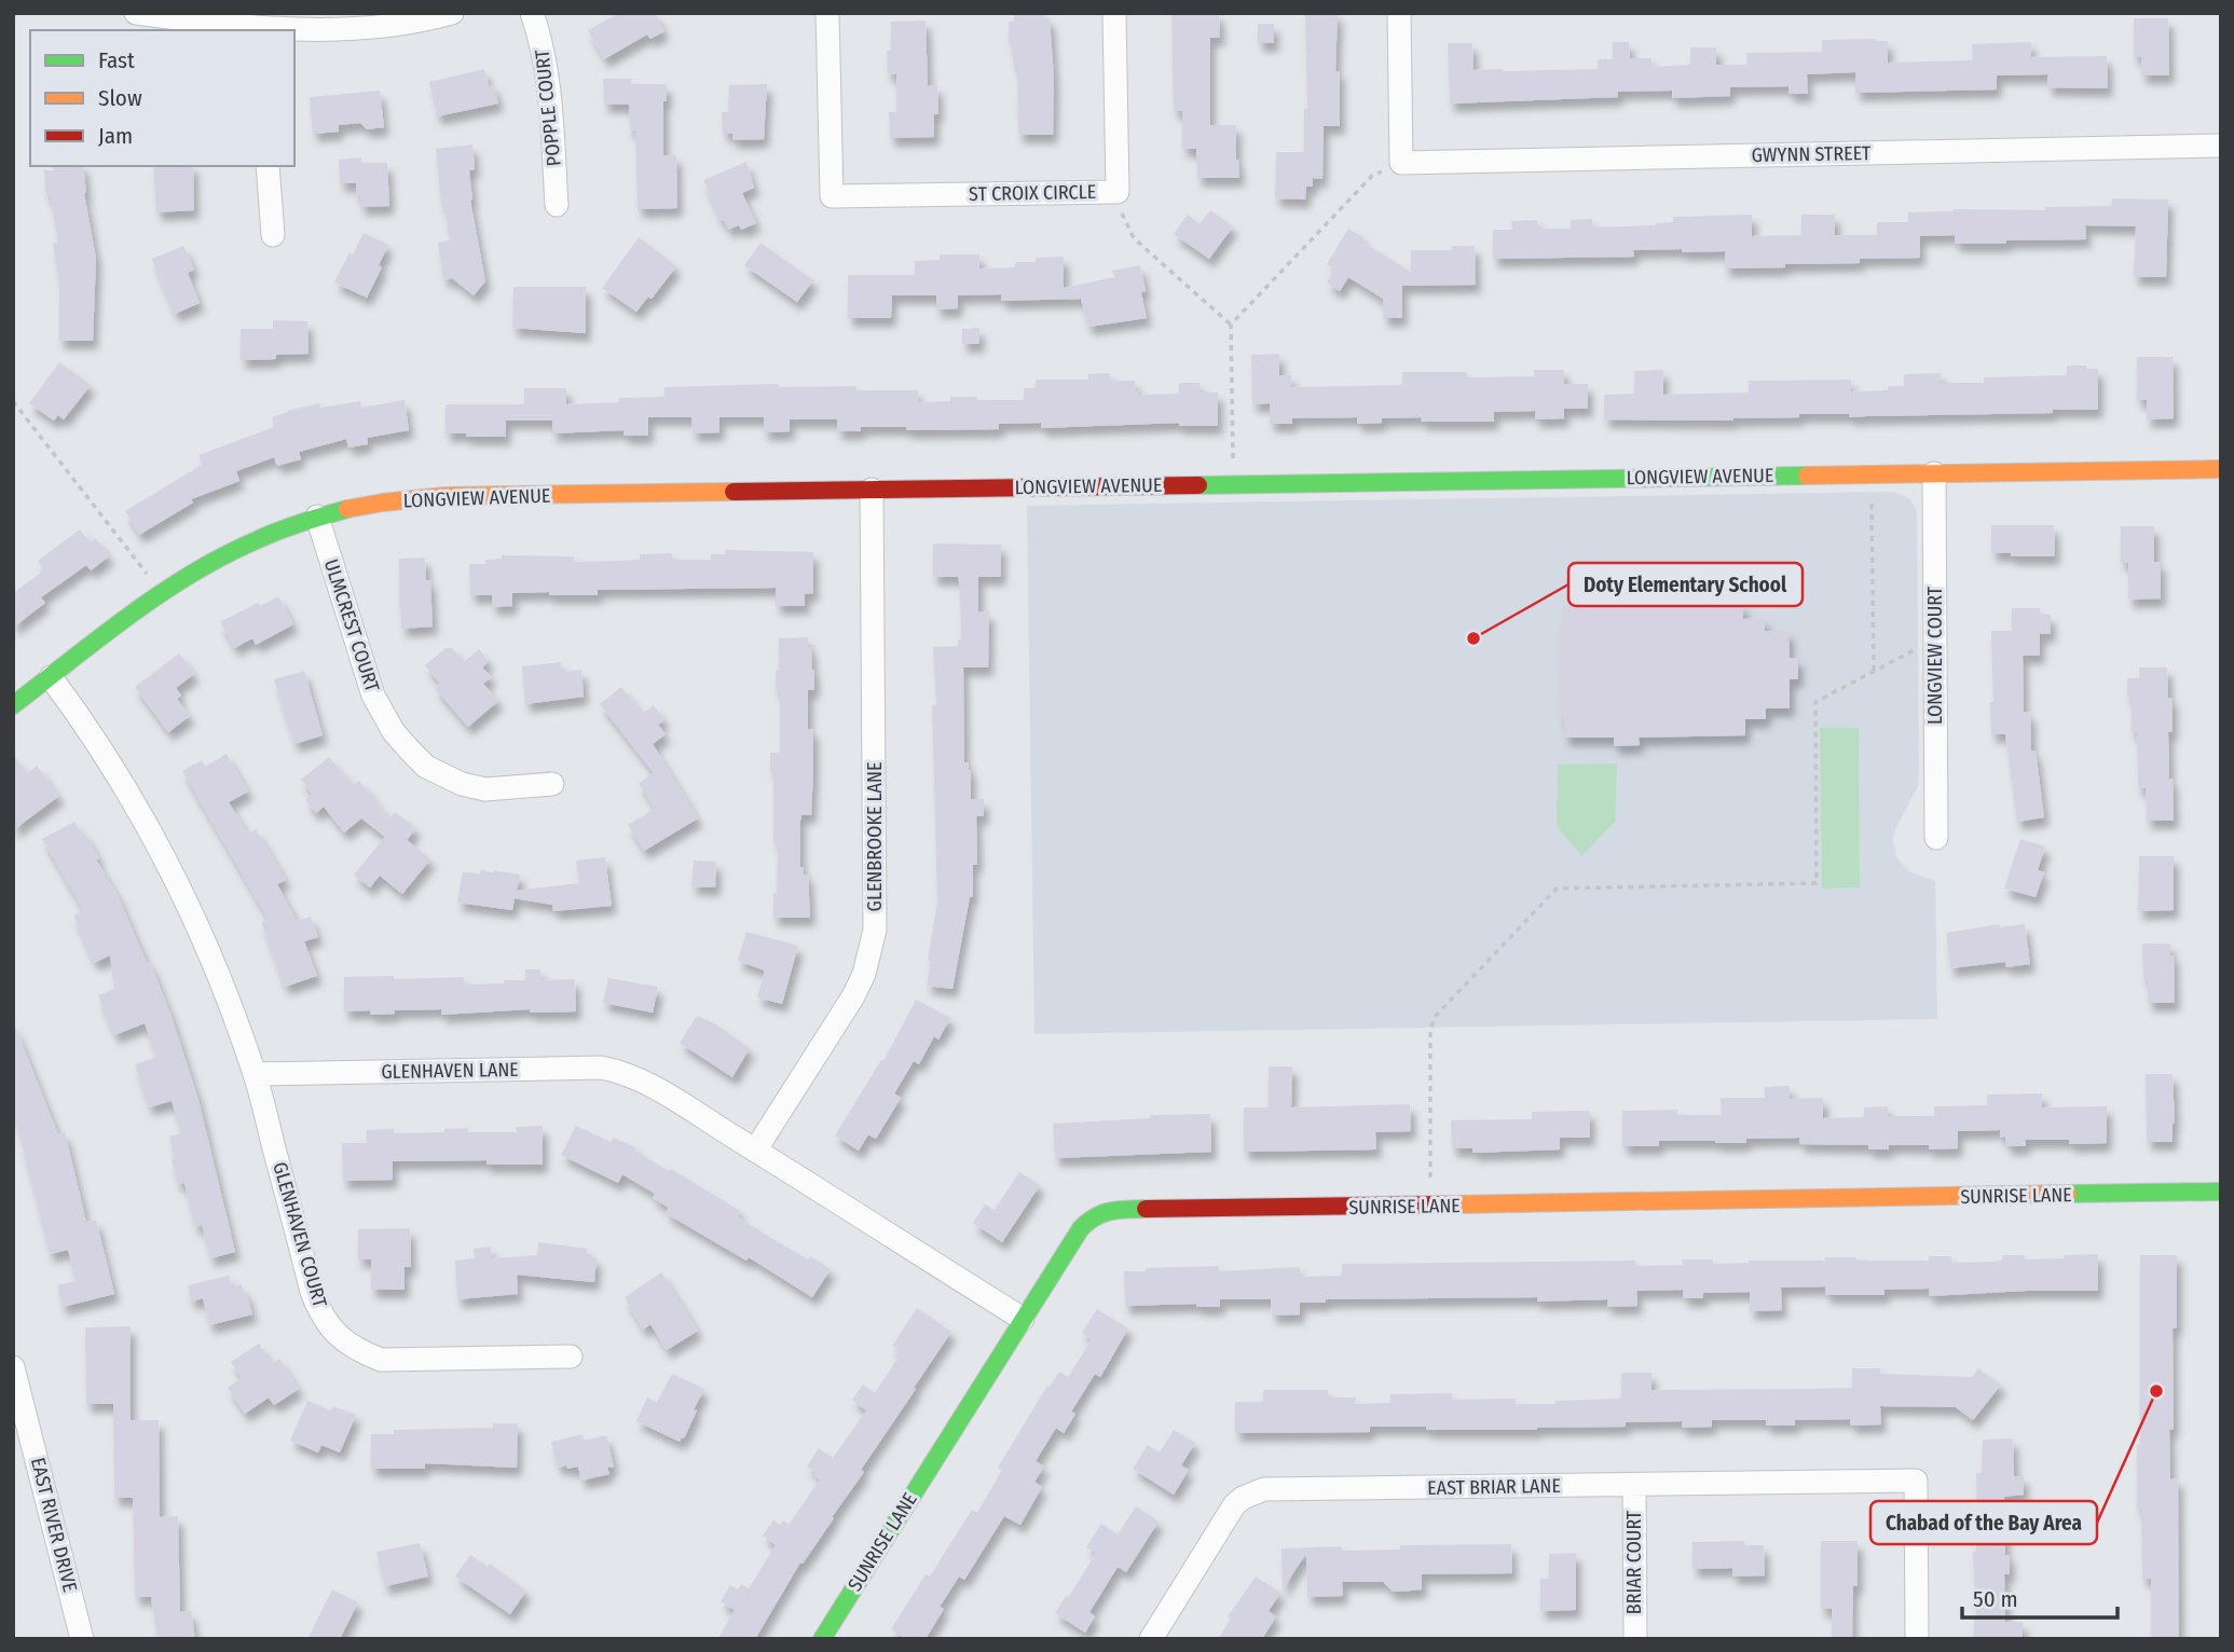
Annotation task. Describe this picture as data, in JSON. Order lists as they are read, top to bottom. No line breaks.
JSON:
{"streets":{"street":["POPPLE COURT","GWYNN STREET","ST CROIX CIRCLE","LONGVIEW AVENUE","ULMCREST COURT","LONGVIEW COURT","GLENBROOKE LANE","GLENHAVEN LANE","SUNRISE LANE","GLENHAVEN COURT","EAST BRIAR LANE","EAST RIVER DRIVE","BRIAR COURT"]},"crossings":[["LONGVIEW AVENUE","ULMCREST COURT"],["LONGVIEW AVENUE","LONGVIEW COURT"],["LONGVIEW AVENUE","GLENBROOKE LANE"],["GLENBROOKE LANE","GLENHAVEN LANE"],["GLENHAVEN LANE","SUNRISE LANE"],["GLENHAVEN LANE","GLENHAVEN COURT"],["EAST BRIAR LANE","BRIAR COURT"]],"places":["Doty Elementary School","Chabad of the Bay Area"],"legend":["Fast","Slow","Jam"],"scale_bar":"50 m"}
